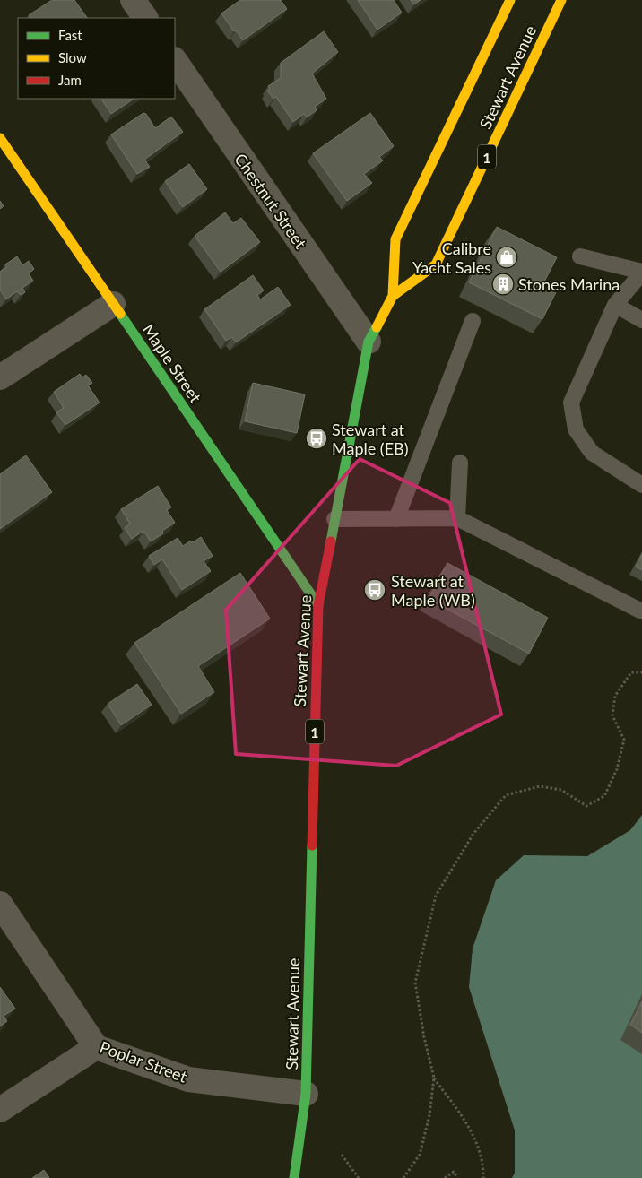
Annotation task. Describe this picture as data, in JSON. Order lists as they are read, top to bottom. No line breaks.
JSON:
{"streets":{"main road":["Stewart Avenue","1","Maple Street"],"street":["Chestnut Street","Poplar Street"]},"crossings":[["Stewart Avenue","Chestnut Street"],["Stewart Avenue","Maple Street"],["Stewart Avenue","Poplar Street"]],"places":{"shop":["Calibre Yacht Sales"],"building":["Stones Marina"],"bus stop":["Stewart at Maple (EB)","Stewart at Maple (WB)"]},"legend":["Fast","Slow","Jam"]}
